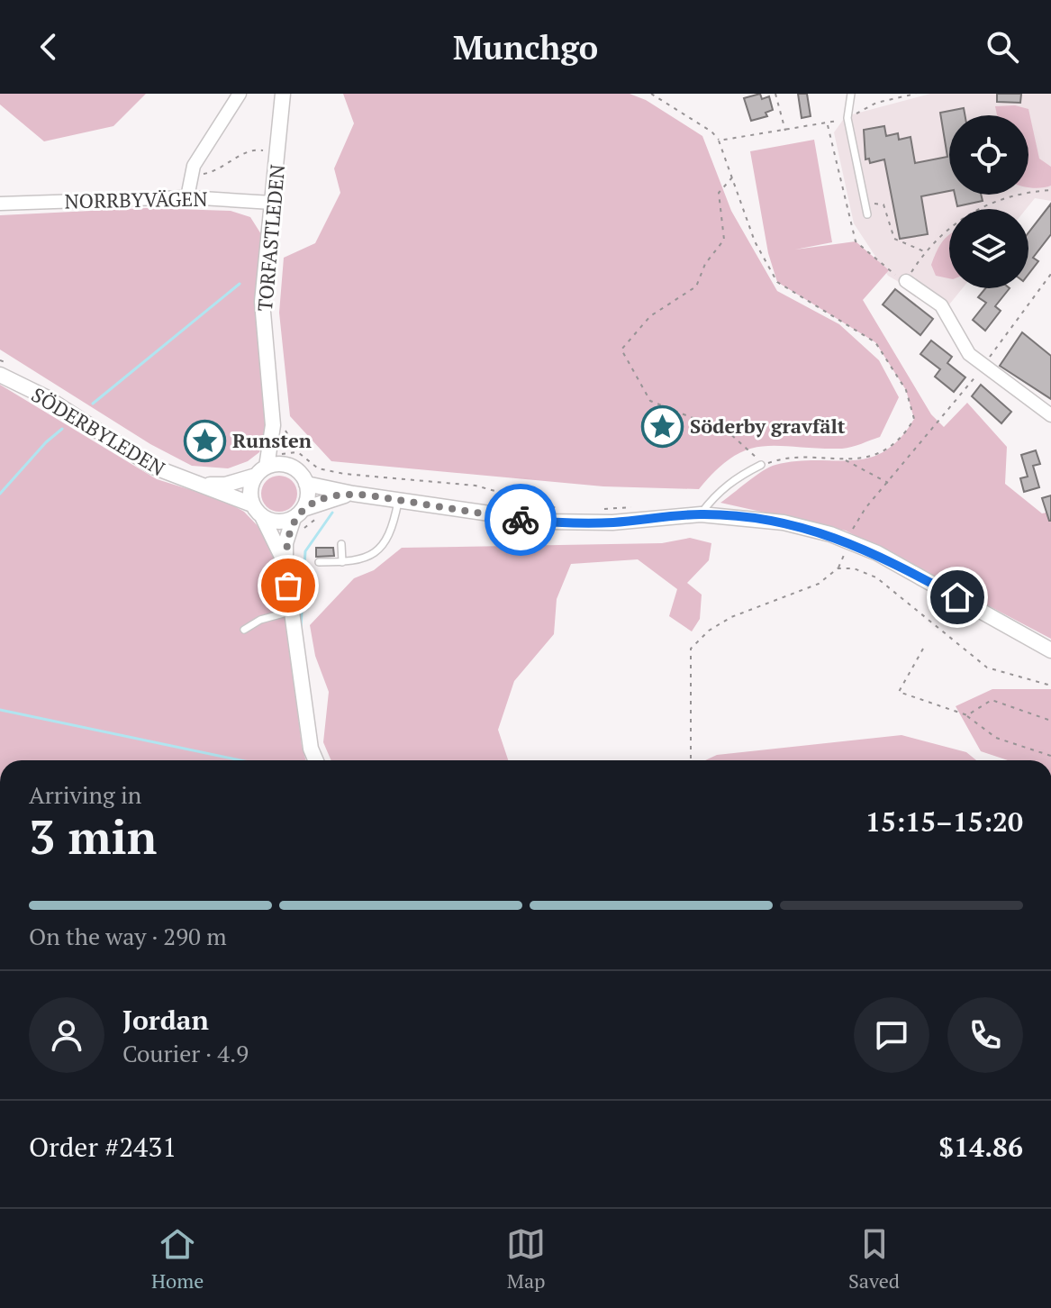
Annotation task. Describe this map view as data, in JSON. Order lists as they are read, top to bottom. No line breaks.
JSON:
{"streets":{"street":["NORRBYVÄGEN","TORFASTLEDEN","SÖDERBYLEDEN"]},"crossings":[["NORRBYVÄGEN","TORFASTLEDEN"],["TORFASTLEDEN","SÖDERBYLEDEN"]],"places":{"place":["Söderby gravfält","Runsten"]},"page":{"header":"Munchgo","heading":["3 min","Arriving in","15:15–15:20"],"panel":["Jordan","Courier · 4.9","Order #2431","$14.86"],"bar":"On the way · 290 m","tabs":["Home","Map","Saved"]}}
